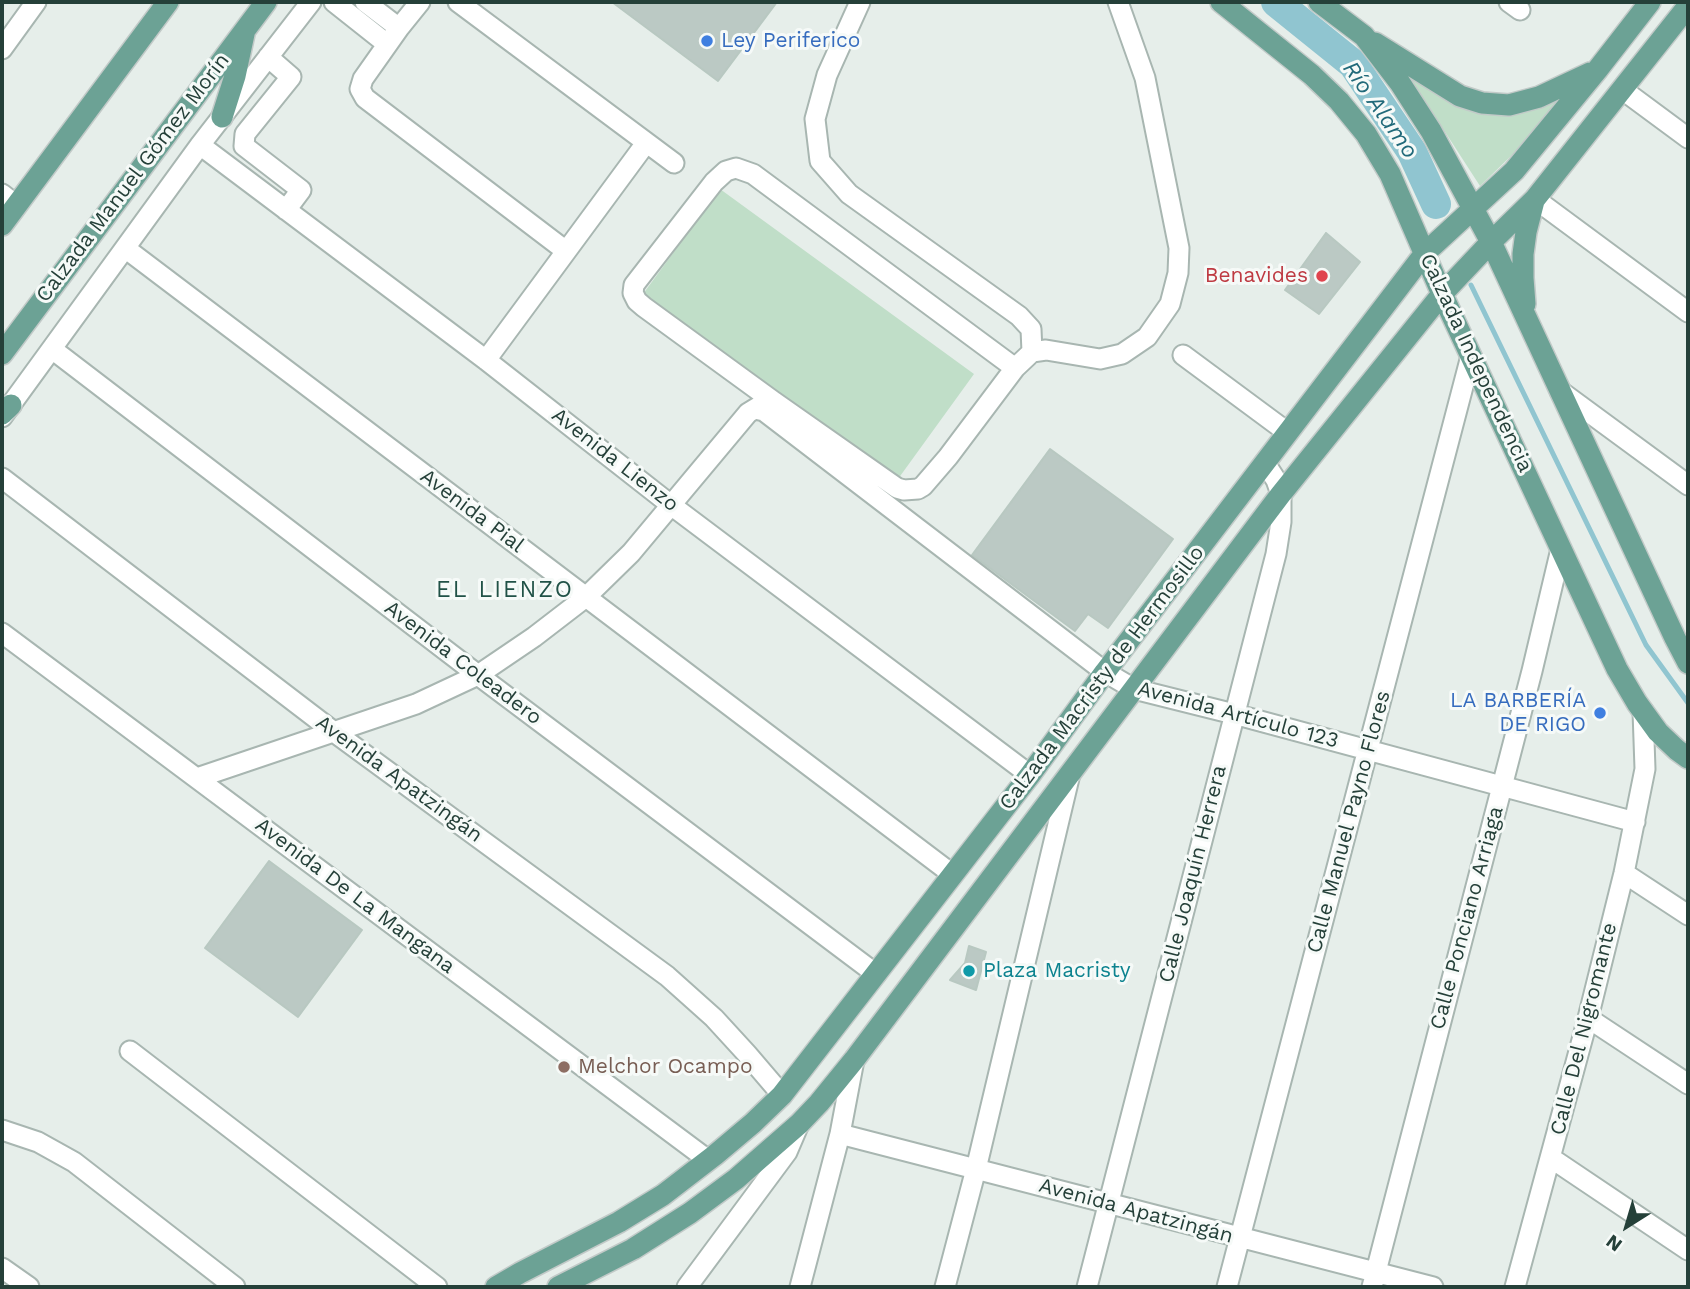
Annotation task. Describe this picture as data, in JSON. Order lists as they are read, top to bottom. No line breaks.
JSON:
{"streets":{"main road":["Calzada Manuel Gómez Morín","Calzada Independencia","Calzada Macristy de Hermosillo"],"street":["Avenida Lienzo","Avenida Pial","Avenida Coleadero","Avenida Artículo 123","Avenida Apatzingán","Calle Manuel Payno Flores","Calle Joaquín Herrera","Avenida De La Mangana","Calle Ponciano Arriaga","Calle Del Nigromante"]},"crossings":[["Calzada Independencia","Calzada Macristy de Hermosillo"],["Calzada Independencia","Calle Manuel Payno Flores"],["Calzada Independencia","Calle Ponciano Arriaga"],["Calzada Independencia","Calle Del Nigromante"],["Avenida Lienzo","Calzada Macristy de Hermosillo"],["Avenida Pial","Calzada Macristy de Hermosillo"],["Avenida Coleadero","Calzada Macristy de Hermosillo"],["Calzada Macristy de Hermosillo","Avenida Artículo 123"],["Calzada Macristy de Hermosillo","Avenida Apatzingán"],["Calzada Macristy de Hermosillo","Calle Joaquín Herrera"],["Calzada Macristy de Hermosillo","Avenida De La Mangana"],["Avenida Artículo 123","Calle Manuel Payno Flores"],["Avenida Artículo 123","Calle Joaquín Herrera"],["Avenida Artículo 123","Calle Ponciano Arriaga"],["Avenida Artículo 123","Calle Del Nigromante"],["Avenida Apatzingán","Calle Manuel Payno Flores"],["Avenida Apatzingán","Calle Joaquín Herrera"],["Avenida Apatzingán","Calle Ponciano Arriaga"]],"districts":["EL LIENZO"],"water":["Río Alamo"],"places":["Ley Periferico","Benavides","LA BARBERÍA DE RIGO","Plaza Macristy","Melchor Ocampo"],"north":"bottom left"}
